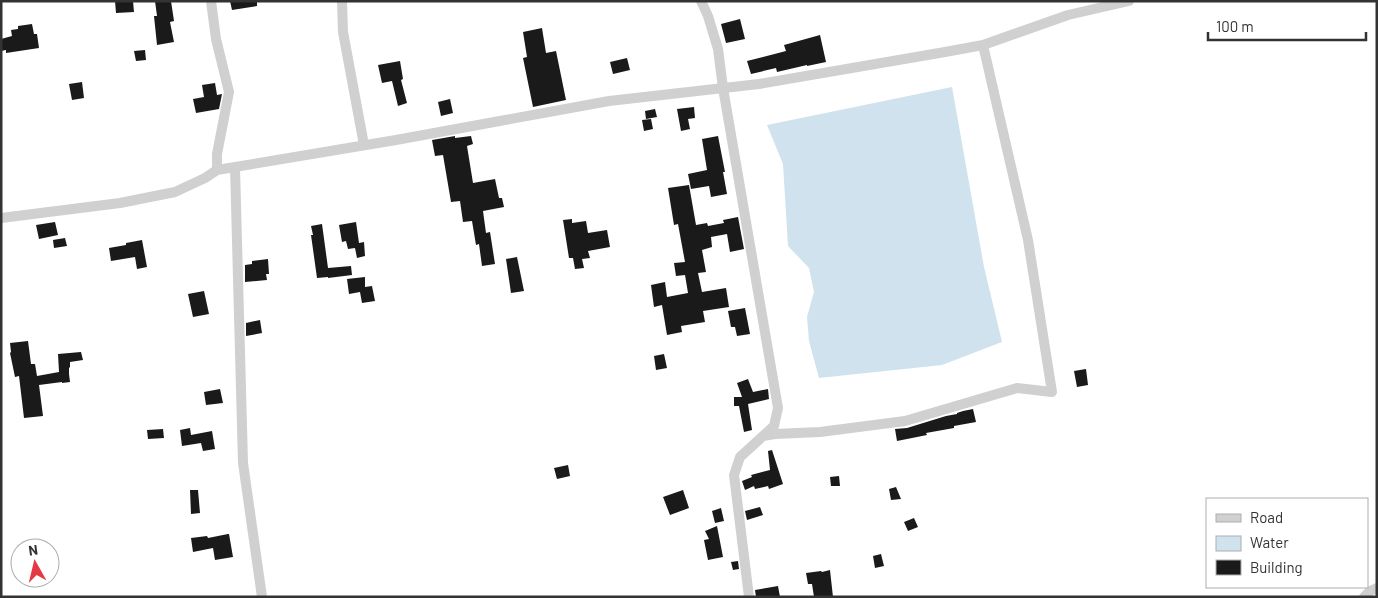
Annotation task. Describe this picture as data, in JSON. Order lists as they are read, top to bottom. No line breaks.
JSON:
{"legend":["Road","Water","Building"],"scale_bar":"100 m","north":"top"}
